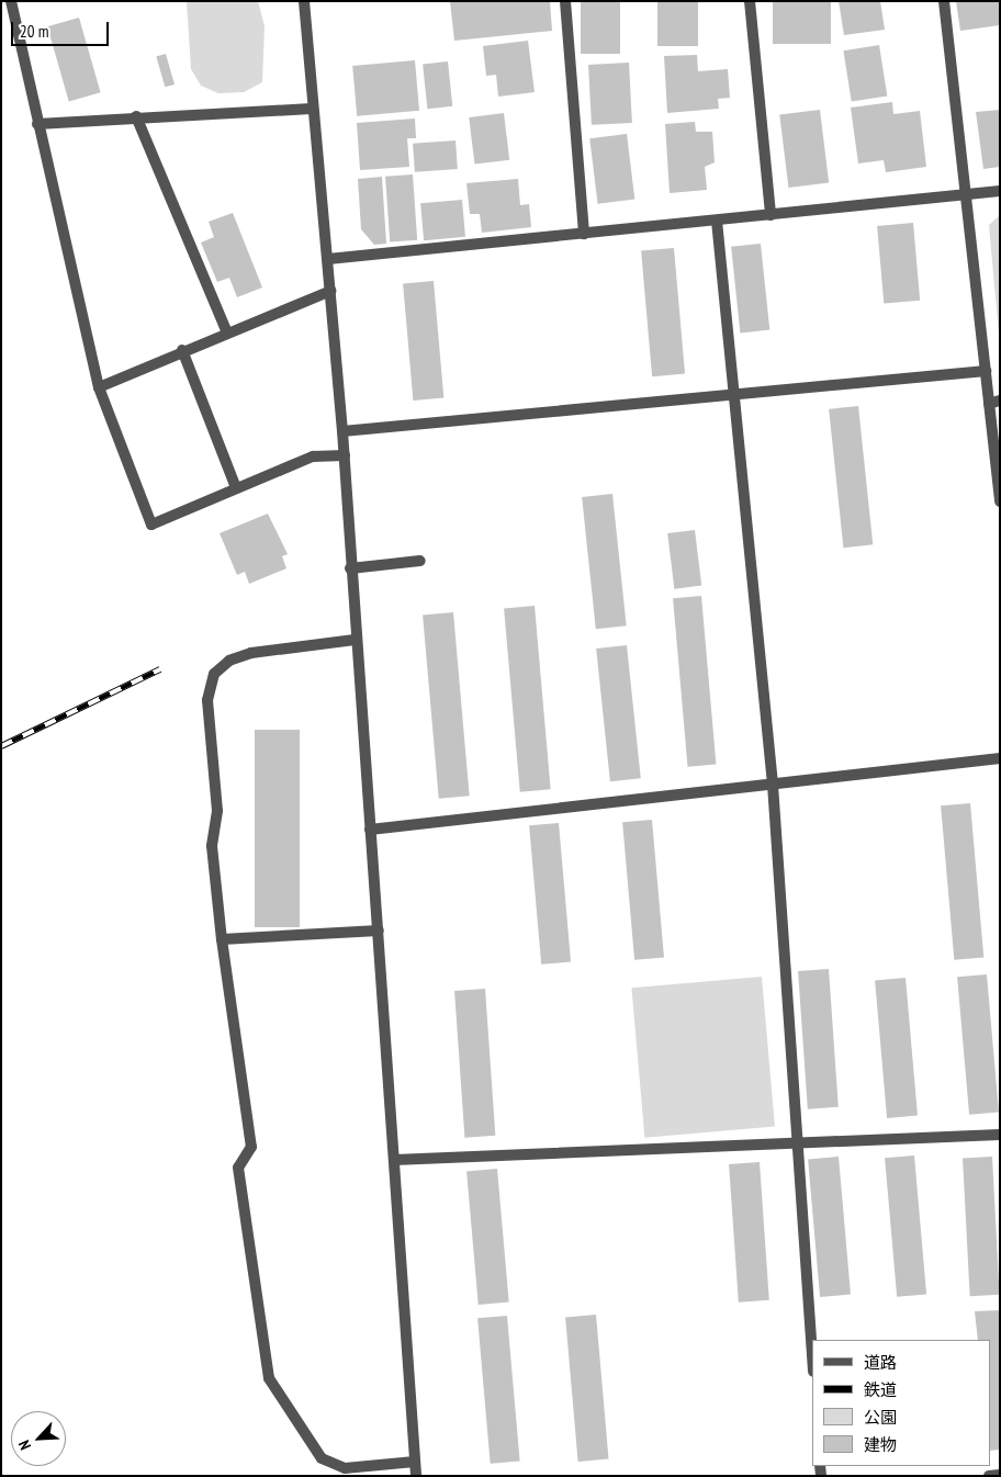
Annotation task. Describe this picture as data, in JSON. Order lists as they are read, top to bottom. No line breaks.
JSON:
{"legend":["道路","鉄道","公園","建物"],"scale_bar":"20 m","north":"bottom left"}
